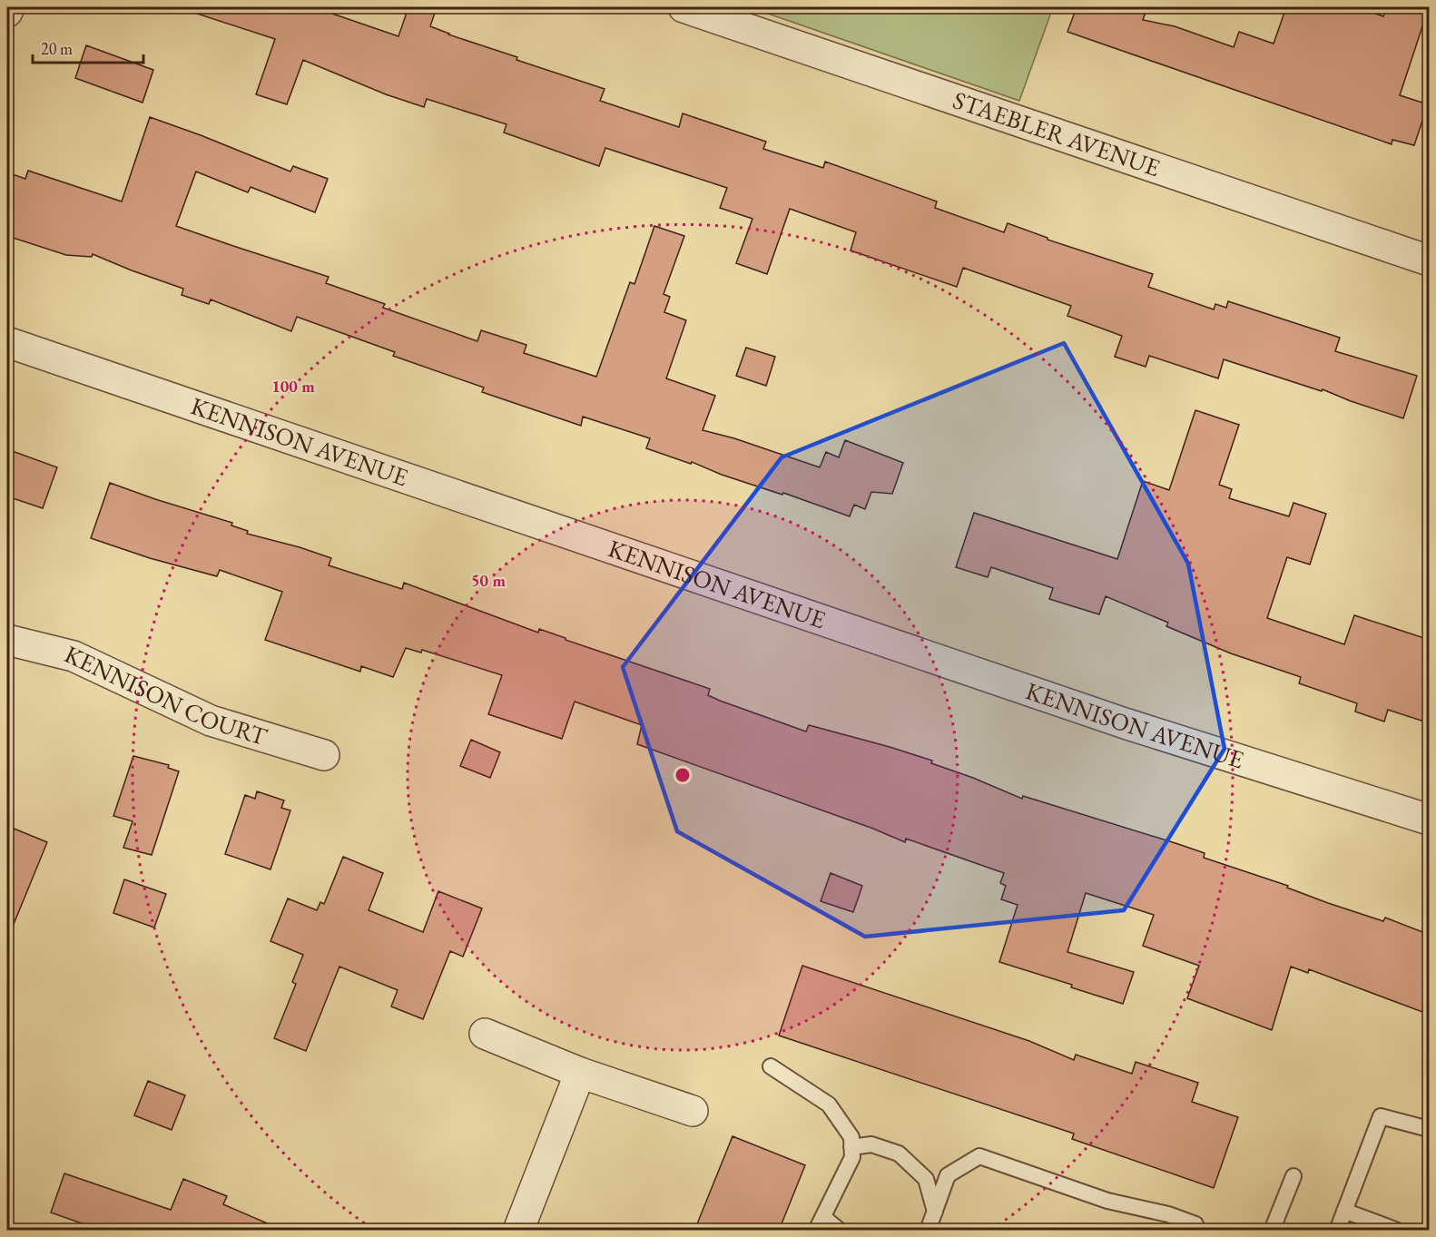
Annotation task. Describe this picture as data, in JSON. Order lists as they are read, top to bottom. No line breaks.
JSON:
{"streets":{"street":["STAEBLER AVENUE","KENNISON AVENUE","KENNISON COURT"]},"scale_bar":"20 m","rings":["100 m","50 m"]}
